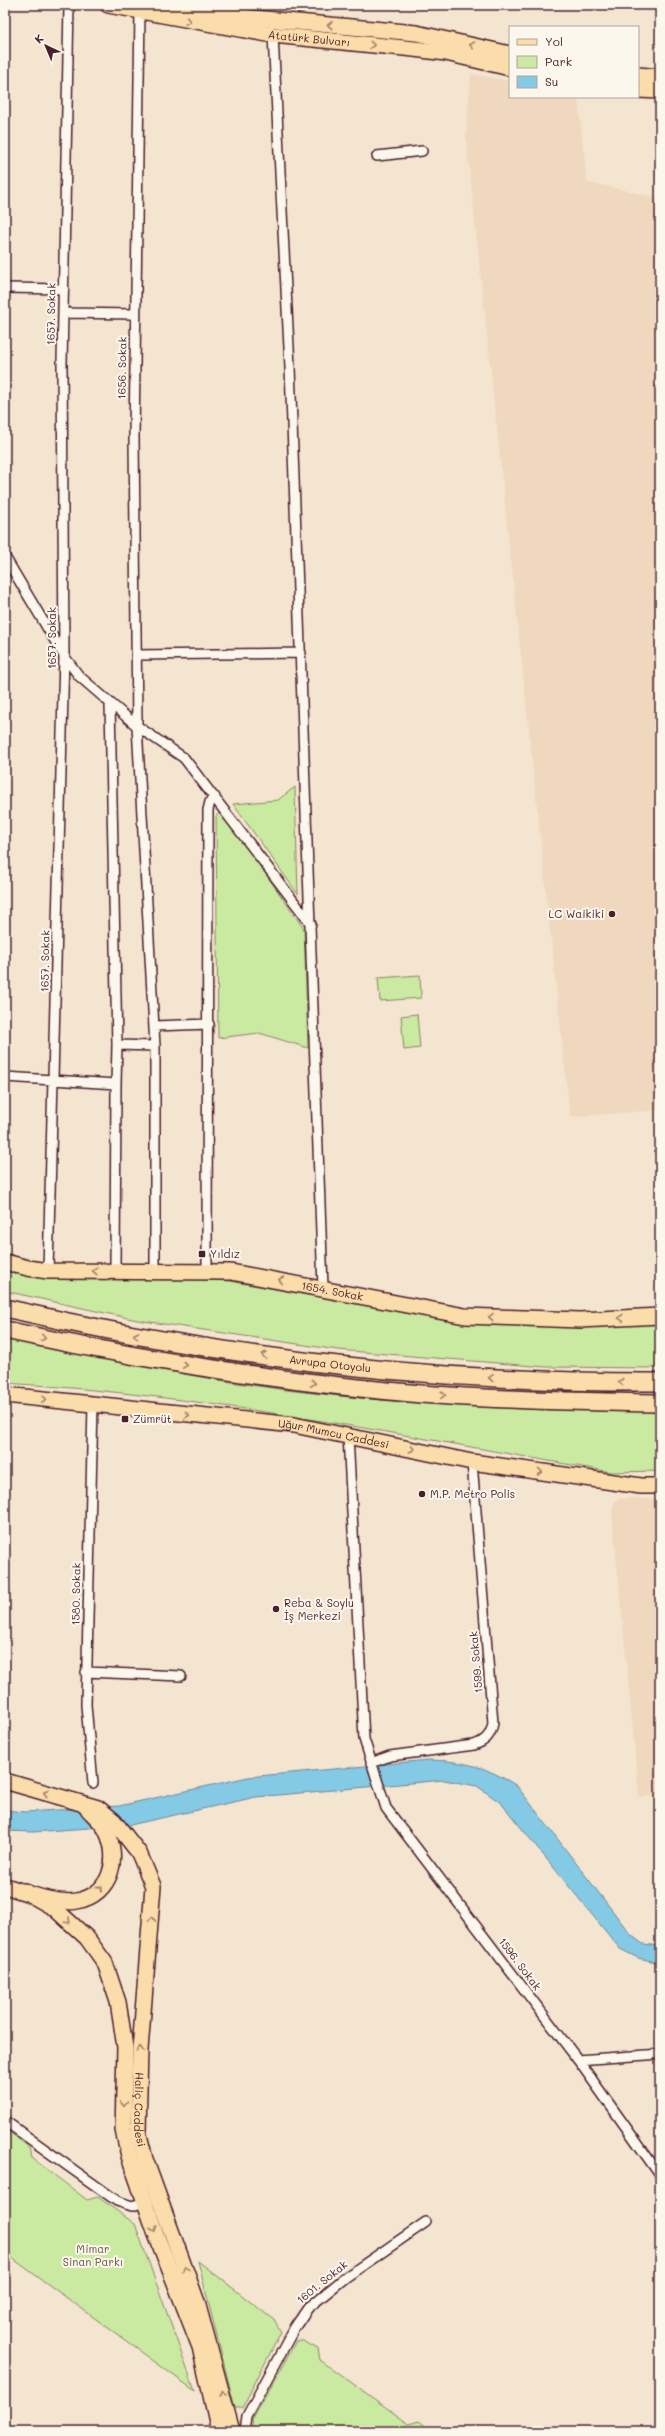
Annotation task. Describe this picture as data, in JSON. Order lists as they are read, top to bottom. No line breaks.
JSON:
{"streets":{"highway":["Avrupa Otoyolu"],"main road":["Atatürk Bulvarı","1654. Sokak","Uğur Mumcu Caddesi","Haliç Caddesi"],"street":["1657. Sokak","1656. Sokak","1580. Sokak","1599. Sokak","1596. Sokak","1601. Sokak"]},"crossings":[["Atatürk Bulvarı","1656. Sokak"],["1657. Sokak","1654. Sokak"],["1656. Sokak","1654. Sokak"],["Uğur Mumcu Caddesi","1580. Sokak"],["Uğur Mumcu Caddesi","1599. Sokak"],["Uğur Mumcu Caddesi","1596. Sokak"],["1599. Sokak","1596. Sokak"]],"one_way":["1654. Sokak","Uğur Mumcu Caddesi"],"parks":["Mimar Sinan Parkı"],"places":{"other":["LC Waikiki","M.P. Metro Polis","Reba & Soylu İş Merkezi"],"transit":["Yıldız","Zümrüt"]},"legend":["Yol","Park","Su"],"north":"top left"}
